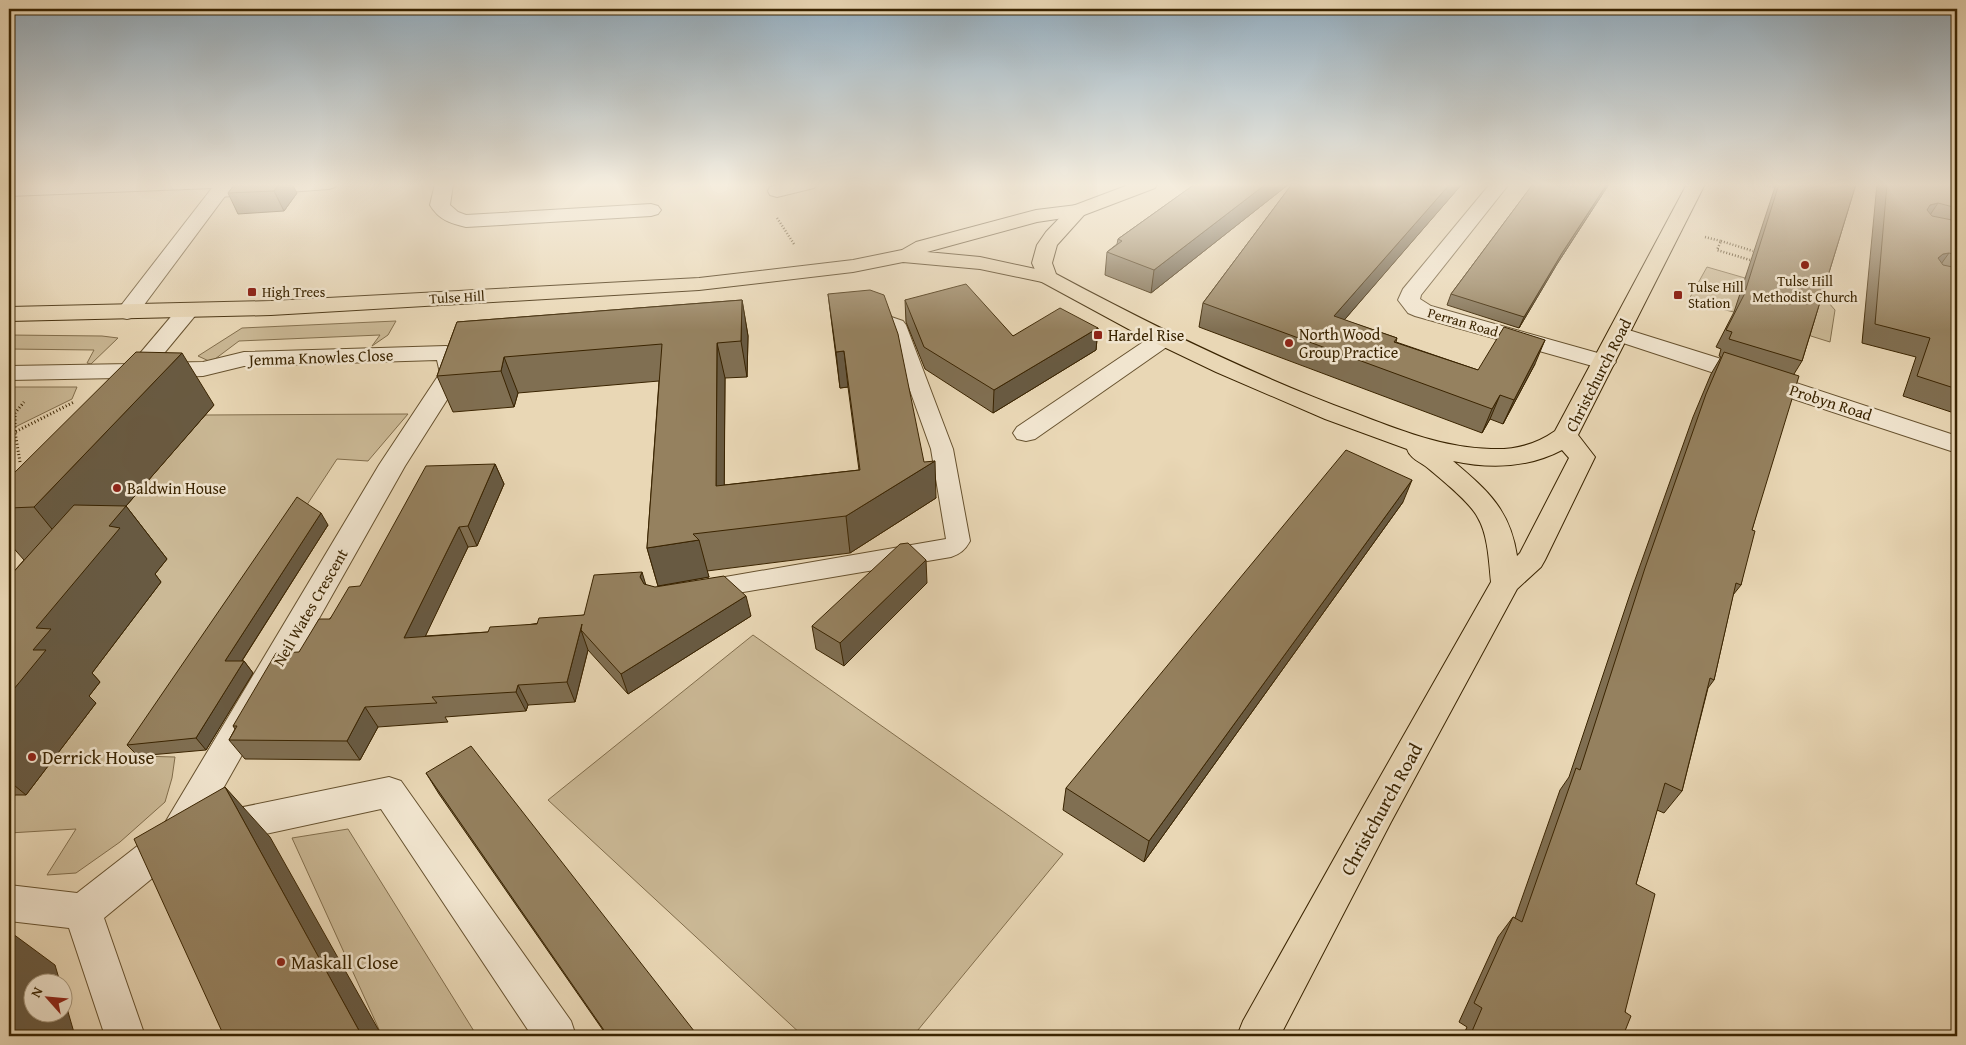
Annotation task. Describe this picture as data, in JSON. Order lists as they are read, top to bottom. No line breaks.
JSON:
{"streets":{"main road":["Tulse Hill","Christchurch Road"],"street":["Perran Road","Jemma Knowles Close","Probyn Road","Neil Wates Crescent"]},"crossings":[["Perran Road","Christchurch Road"],["Jemma Knowles Close","Neil Wates Crescent"],["Christchurch Road","Probyn Road"]],"places":{"other":["Tulse Hill Methodist Church","North Wood Group Practice","Baldwin House","Derrick House","Maskall Close"],"transit":["High Trees","Tulse Hill Station","Hardel Rise"]},"north":"top left"}
